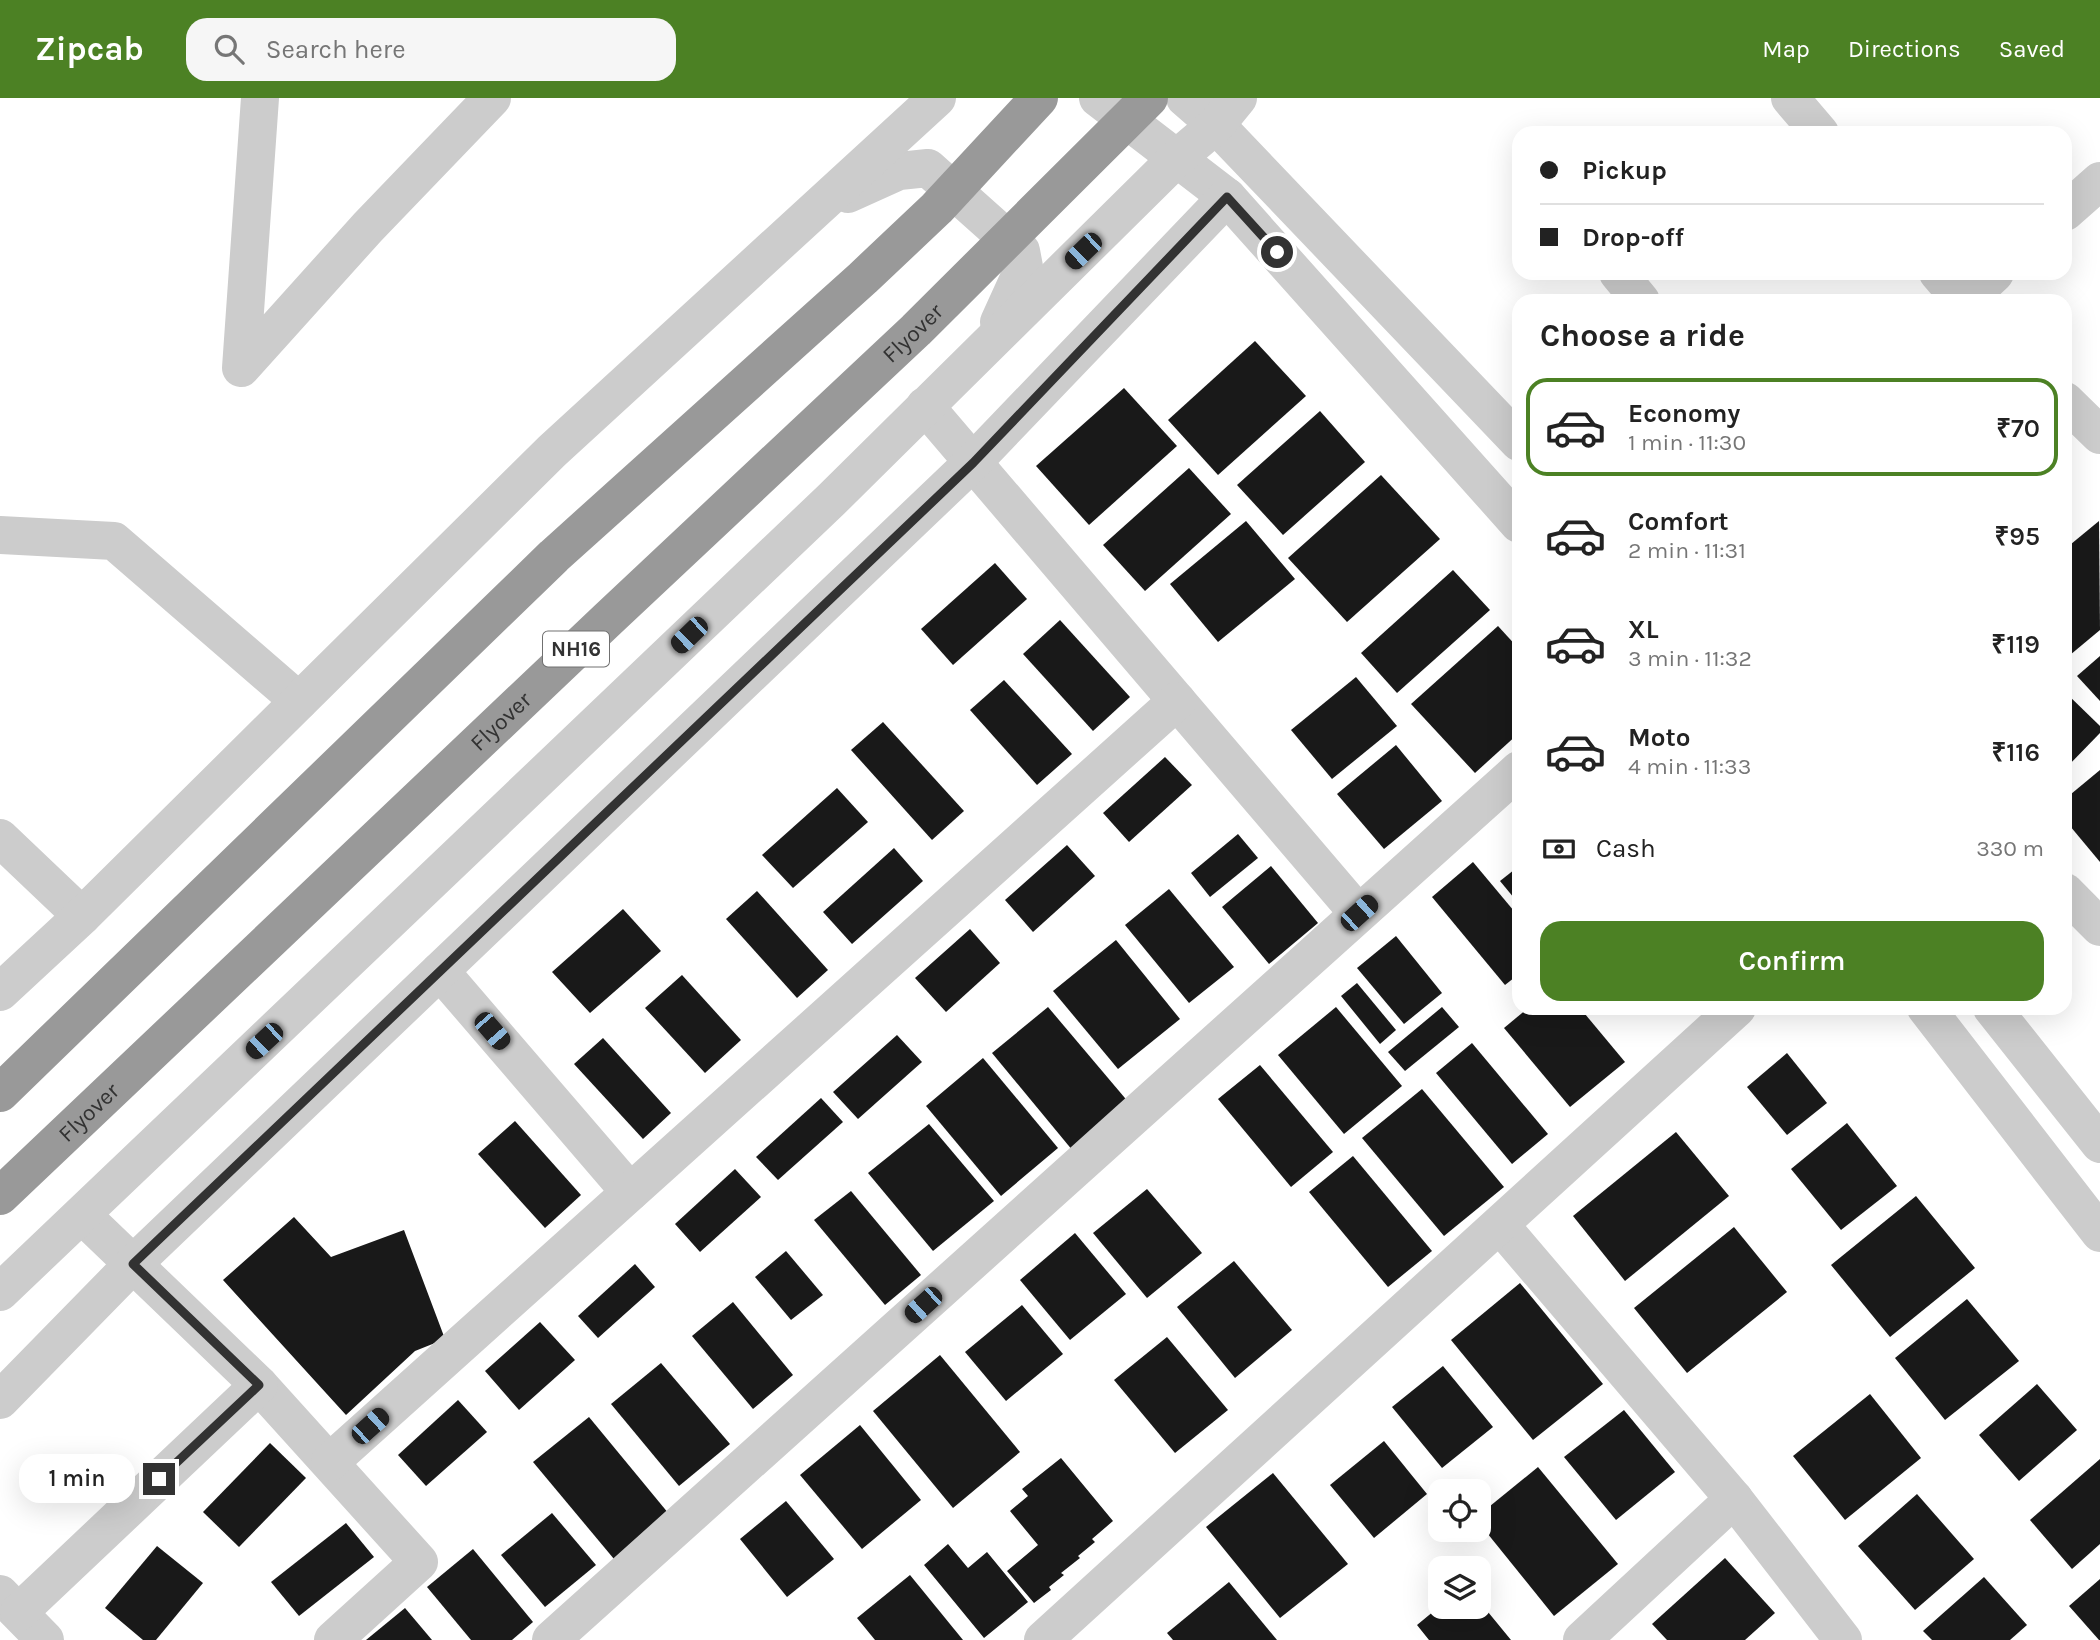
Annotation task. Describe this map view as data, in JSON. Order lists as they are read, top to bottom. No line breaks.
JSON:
{"streets":{"highway":["Flyover","NH16"]},"page":{"header":"Zipcab","search":"Search here","nav":["Map","Directions","Saved"],"banner":["Pickup","Drop-off"],"heading":"Choose a ride","list":[{"name":"Economy","note":"1 min · 11:30","value":"₹70"},{"name":"Comfort","note":"2 min · 11:31","value":"₹95"},{"name":"XL","note":"3 min · 11:32","value":"₹119"},{"name":"Moto","note":"4 min · 11:33","value":"₹116"}],"pay":["Cash","330 m"],"buttons":"Confirm","bubble":"1 min"}}
